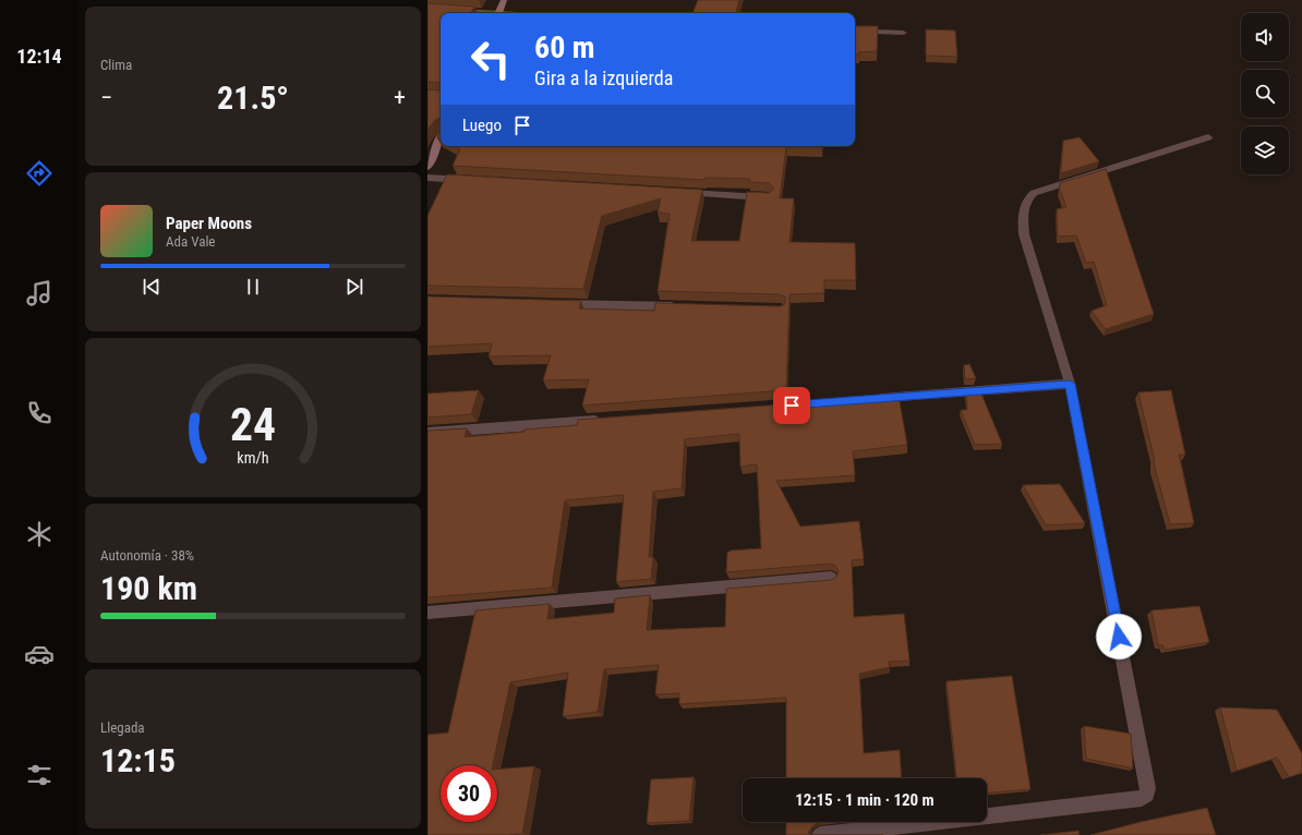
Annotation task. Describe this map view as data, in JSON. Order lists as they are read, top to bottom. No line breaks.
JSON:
{"page":{"tabs":"12:14","tile":["Clima",["Autonomía · 38%","190 km"],["Llegada","12:15"]],"turn":["60 m","Gira a la izquierda"],"heat":["−","21.5°","+"],"then":"Luego","song":["Paper Moons","Ada Vale"],"limit":"30","trip":"12:15 · 1 min · 120 m","gauge":["24","km/h"]}}
